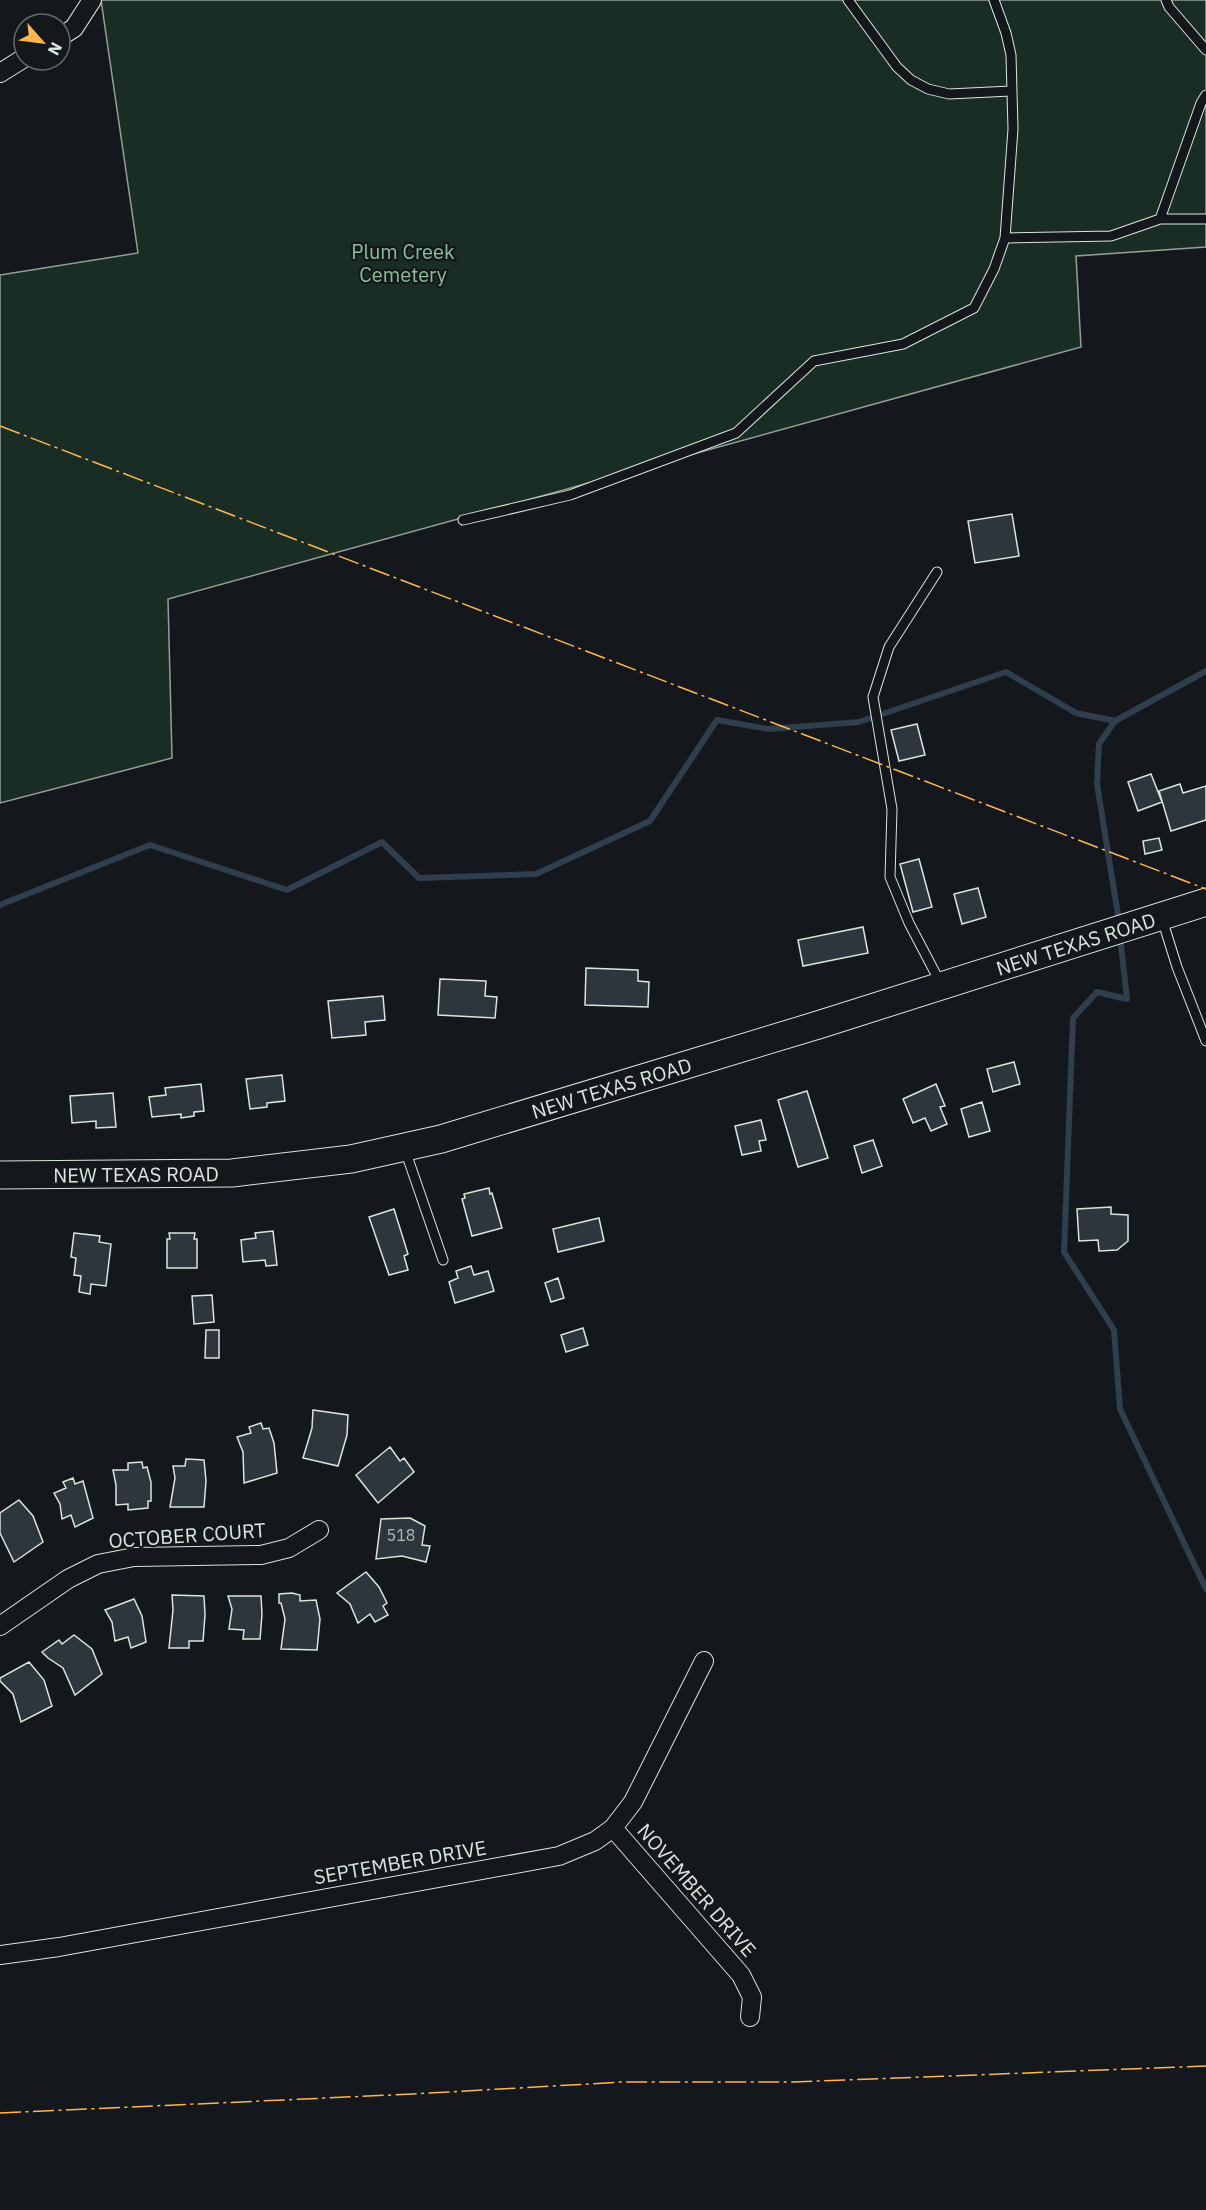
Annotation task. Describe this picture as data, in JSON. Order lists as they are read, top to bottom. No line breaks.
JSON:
{"streets":{"main road":["NEW TEXAS ROAD"],"street":["OCTOBER COURT","SEPTEMBER DRIVE","NOVEMBER DRIVE"]},"crossings":[["SEPTEMBER DRIVE","NOVEMBER DRIVE"]],"parks":["Plum Creek Cemetery"],"house_numbers":["518"],"north":"bottom right"}
